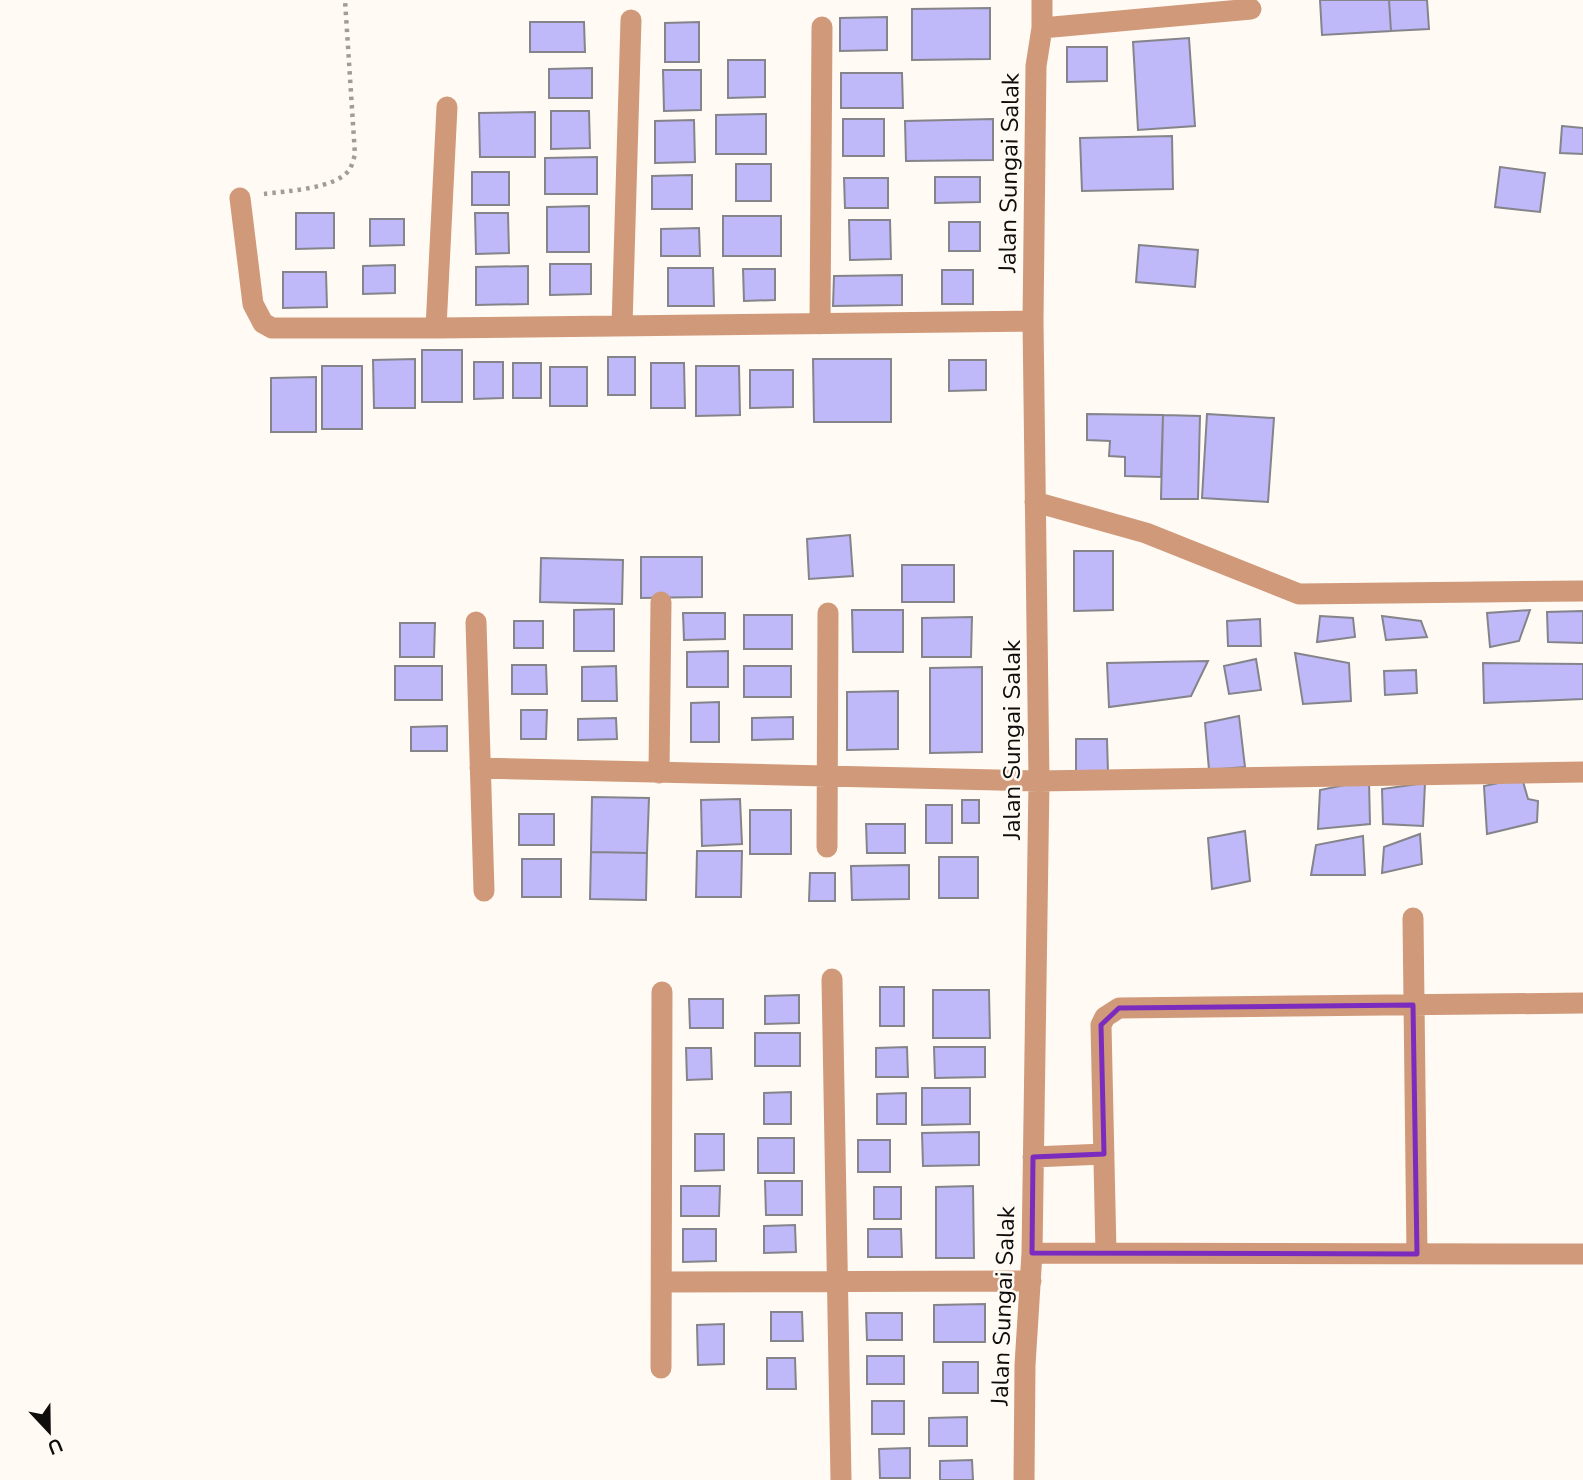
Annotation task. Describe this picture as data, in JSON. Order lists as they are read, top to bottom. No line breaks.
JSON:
{"streets":{"street":["Jalan Sungai Salak"]},"north":"bottom"}
